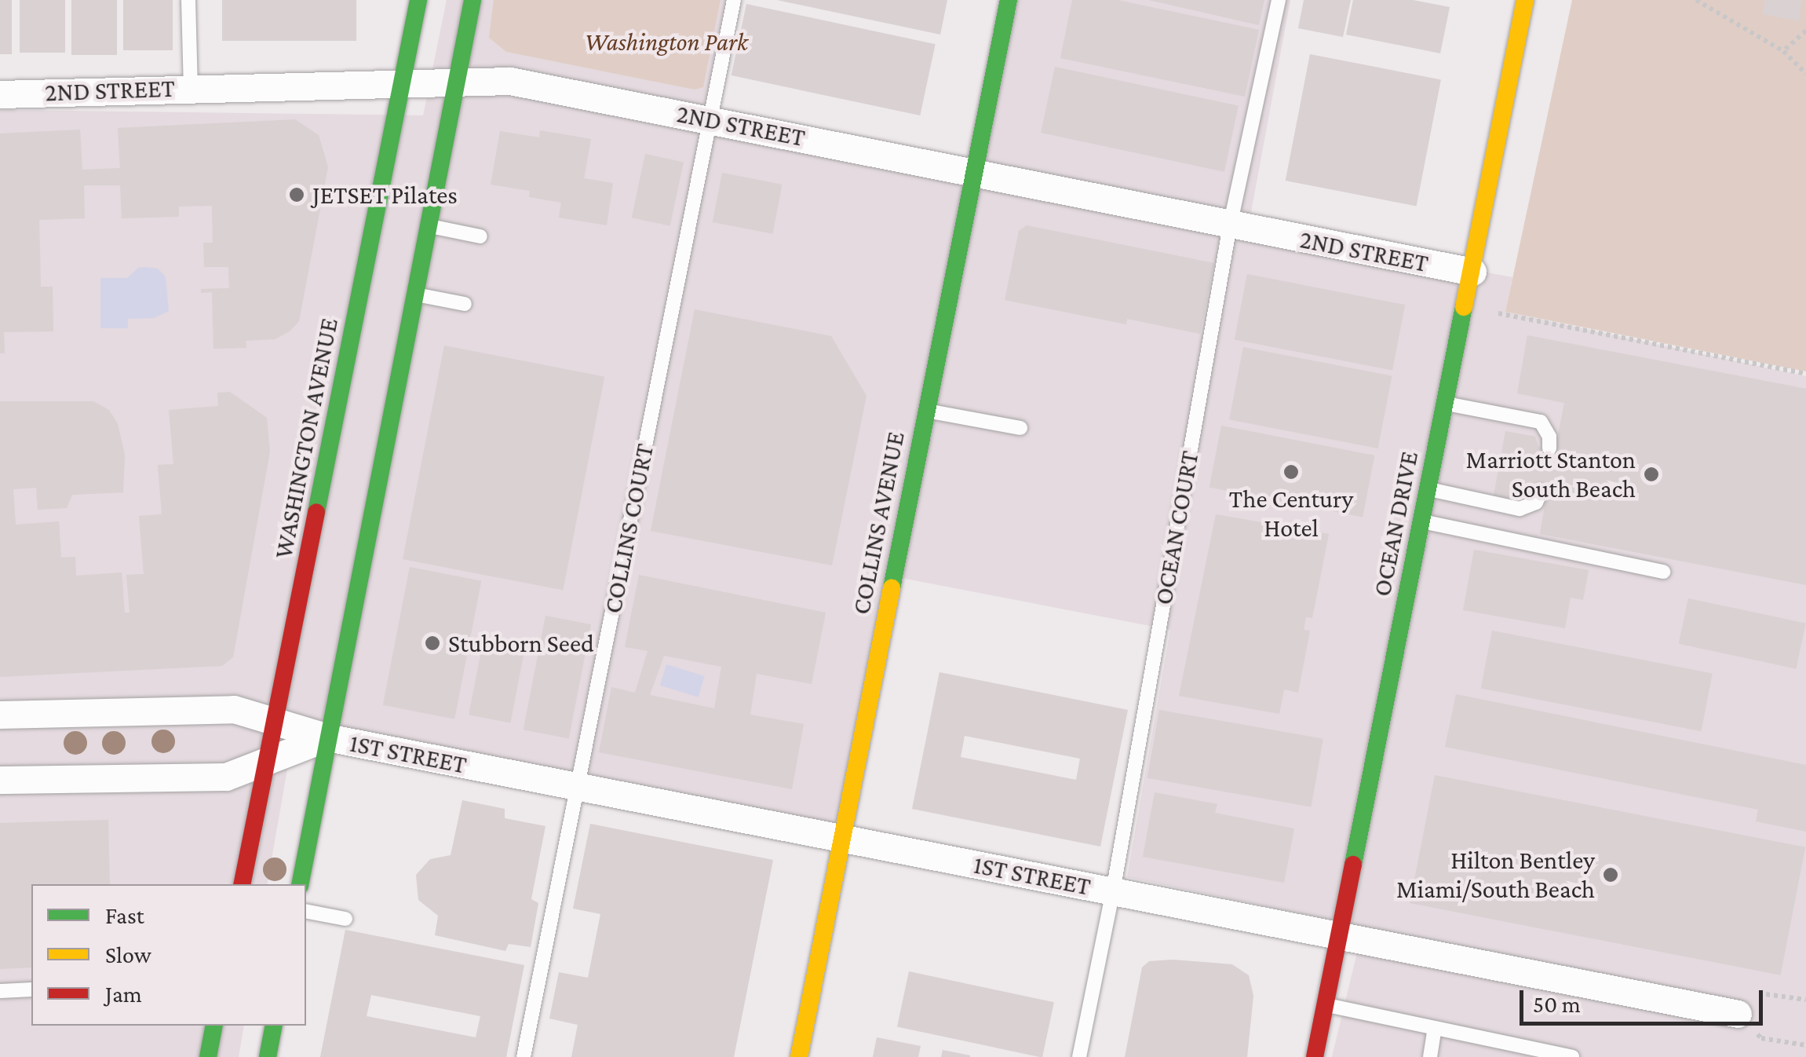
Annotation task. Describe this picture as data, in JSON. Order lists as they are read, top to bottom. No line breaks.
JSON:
{"streets":{"street":["2ND STREET","WASHINGTON AVENUE","COLLINS AVENUE","OCEAN DRIVE","1ST STREET"],"lane":["OCEAN COURT","COLLINS COURT"]},"crossings":[["2ND STREET","WASHINGTON AVENUE"],["2ND STREET","COLLINS AVENUE"],["2ND STREET","OCEAN DRIVE"],["2ND STREET","OCEAN COURT"],["2ND STREET","COLLINS COURT"],["WASHINGTON AVENUE","1ST STREET"],["COLLINS AVENUE","1ST STREET"],["OCEAN DRIVE","1ST STREET"],["OCEAN COURT","1ST STREET"],["COLLINS COURT","1ST STREET"]],"parks":["Washington Park"],"places":["JETSET Pilates","The Century Hotel","Marriott Stanton South Beach","Stubborn Seed","Hilton Bentley Miami/South Beach"],"legend":["Fast","Slow","Jam"],"scale_bar":"50 m"}
